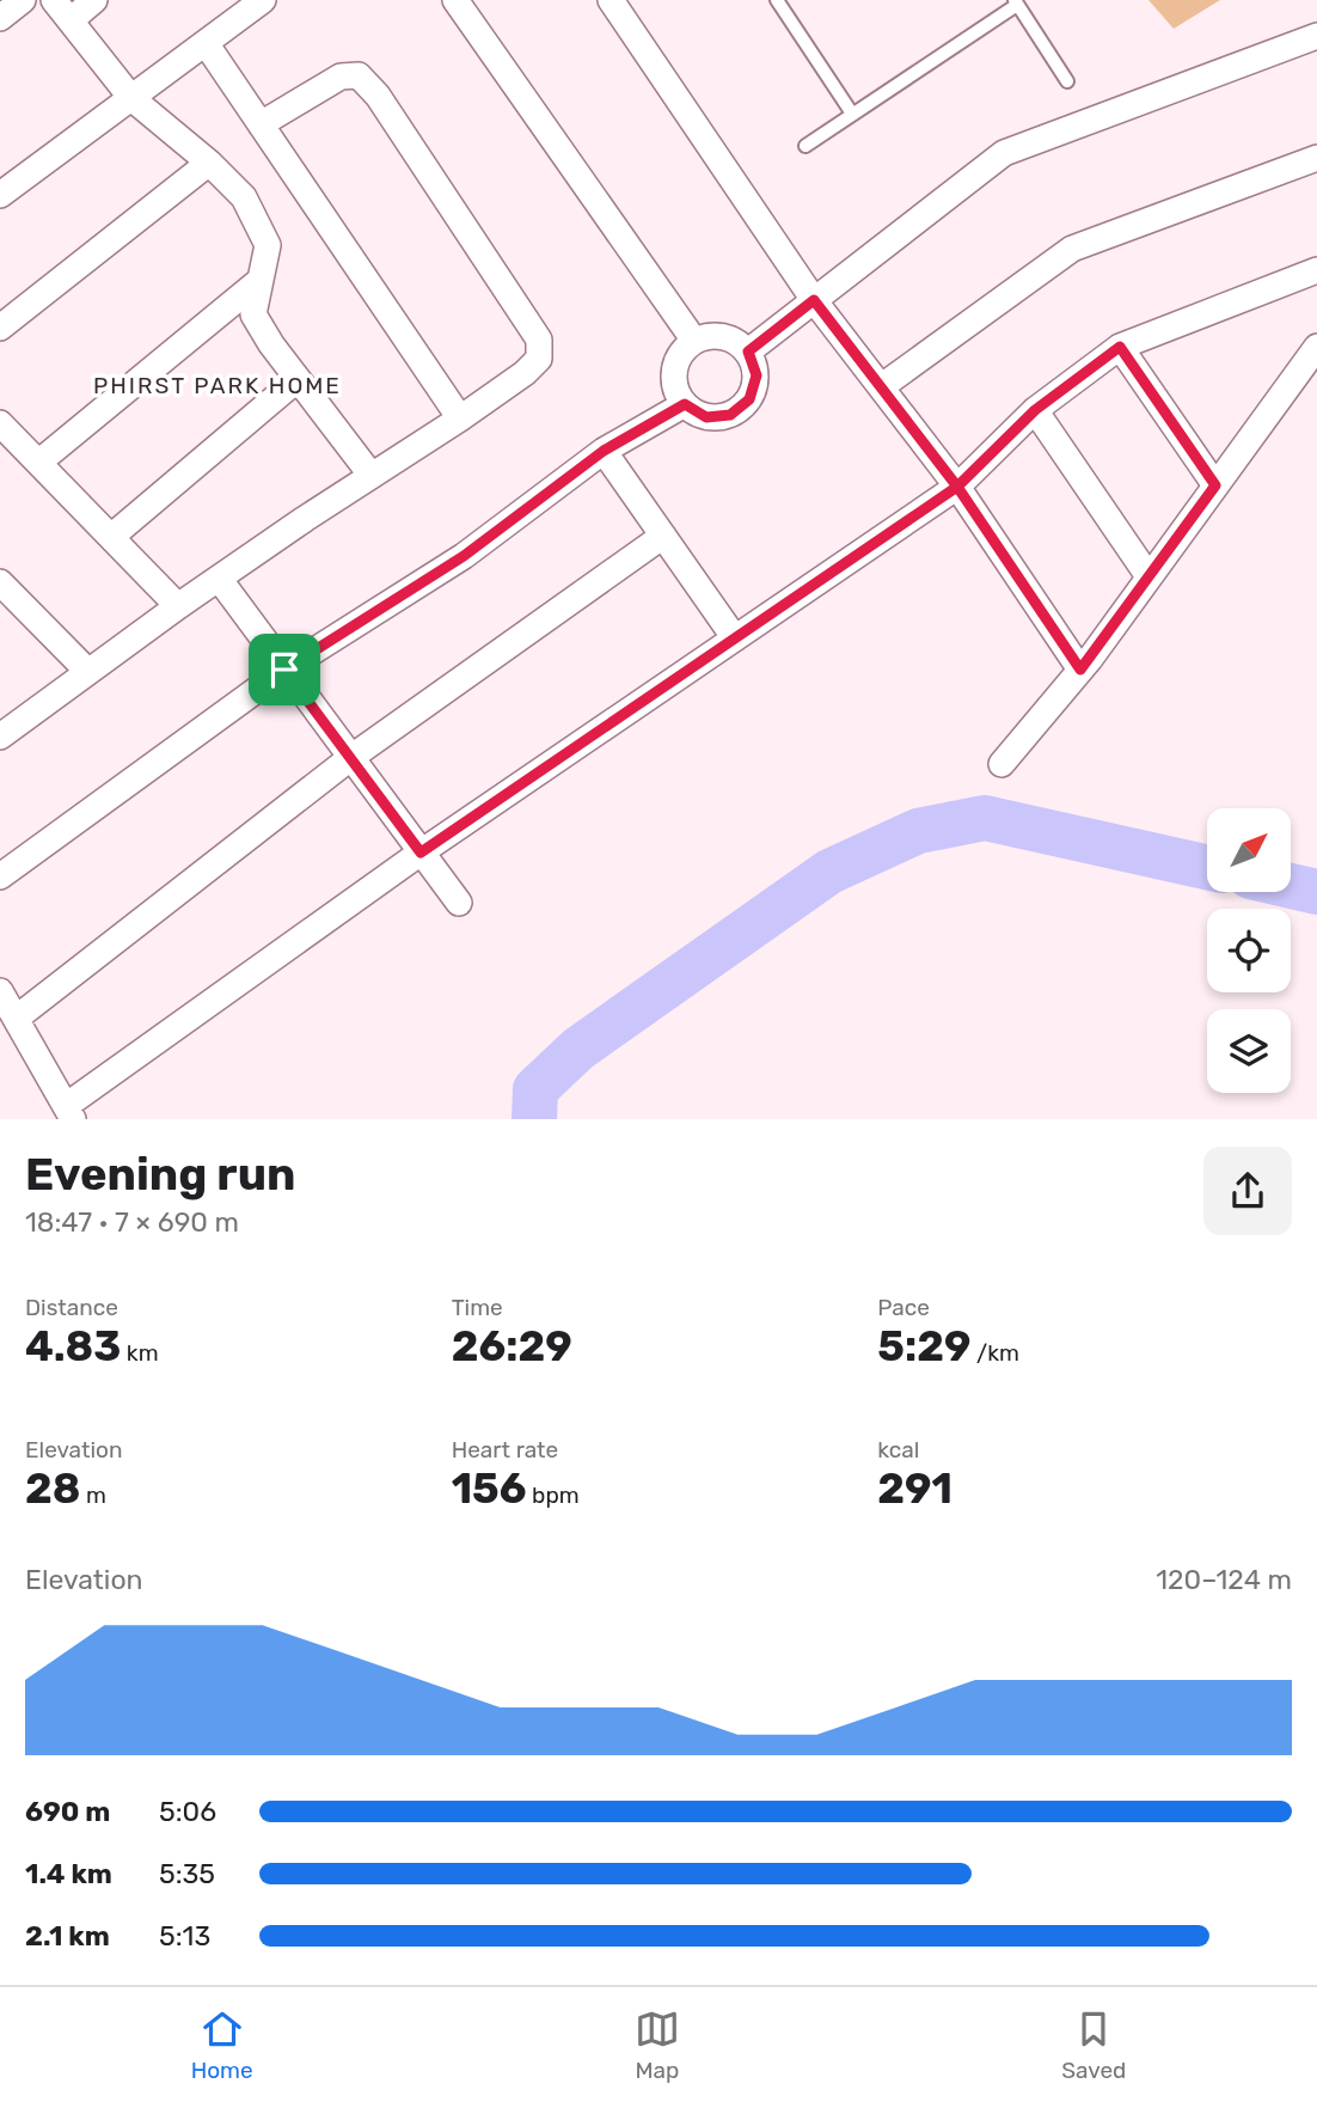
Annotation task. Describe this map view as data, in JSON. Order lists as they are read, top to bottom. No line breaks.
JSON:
{"districts":["PHIRST PARK HOME"],"north":"top right","page":{"heading":["Evening run","18:47 · 7 × 690 m"],"stats":[["Distance","4.83 km"],["Time","26:29"],["Pace","5:29 /km"],["Elevation","28 m"],["Heart rate","156 bpm"],["kcal","291"]],"chart":["Elevation","120–124 m"],"list":[{"name":"690 m","note":"5:06"},{"name":"1.4 km","note":"5:35"},{"name":"2.1 km","note":"5:13"}],"tabs":["Home","Map","Saved"]}}
